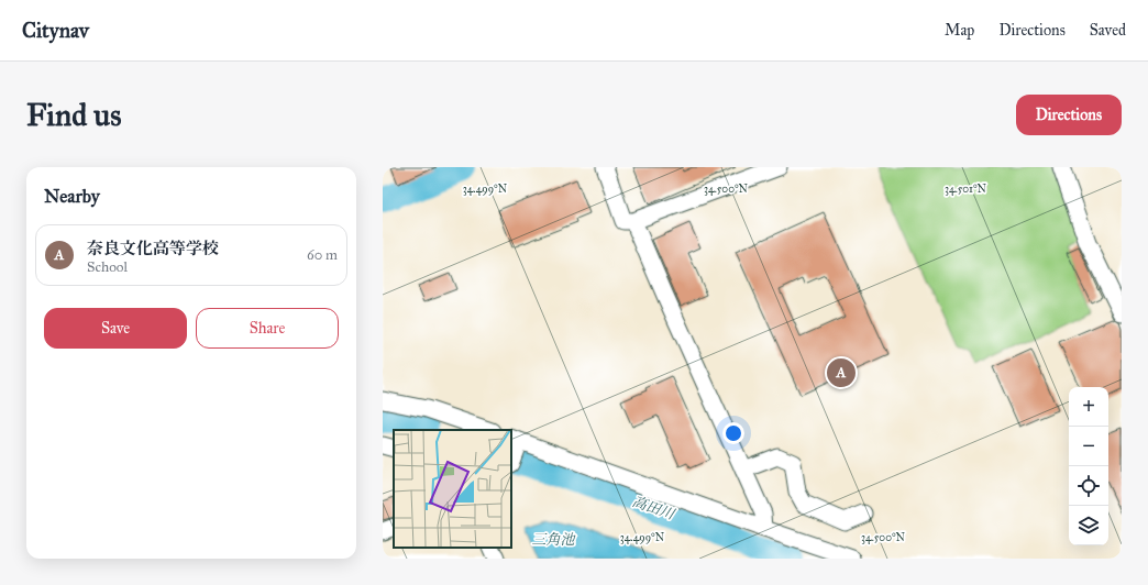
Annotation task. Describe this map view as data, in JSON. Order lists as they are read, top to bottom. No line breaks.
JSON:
{"water":["高田川","三角池"],"page":{"header":"Citynav","nav":["Map","Directions","Saved"],"buttons":["Directions",["Save","Share"]],"title":"Find us","heading":"Nearby","list":[{"mark":"A","name":"奈良文化高等学校","note":"School","value":"60 m"}],"pins":"A","map_buttons":["+","−"]},"coordinates":["34.500°N","34.501°N","34.499°N"]}
